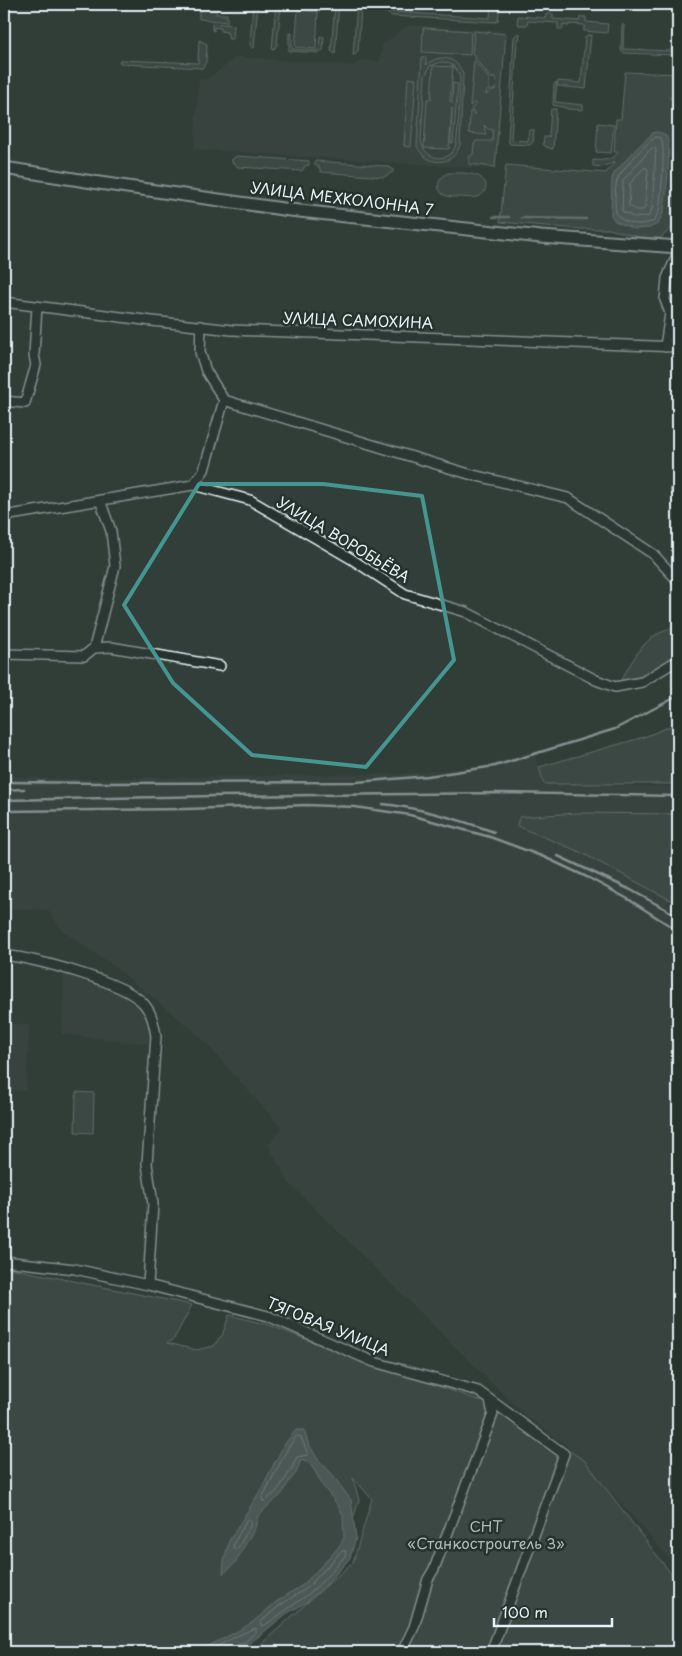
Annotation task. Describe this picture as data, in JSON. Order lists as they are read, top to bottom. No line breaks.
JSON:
{"streets":{"street":["УЛИЦА МЕХКОЛОННА 7","УЛИЦА САМОХИНА","УЛИЦА ВОРОБЬЁВА","ТЯГОВАЯ УЛИЦА"]},"parks":["СНТ «Станкостроитель 3»"],"scale_bar":"100 m"}
